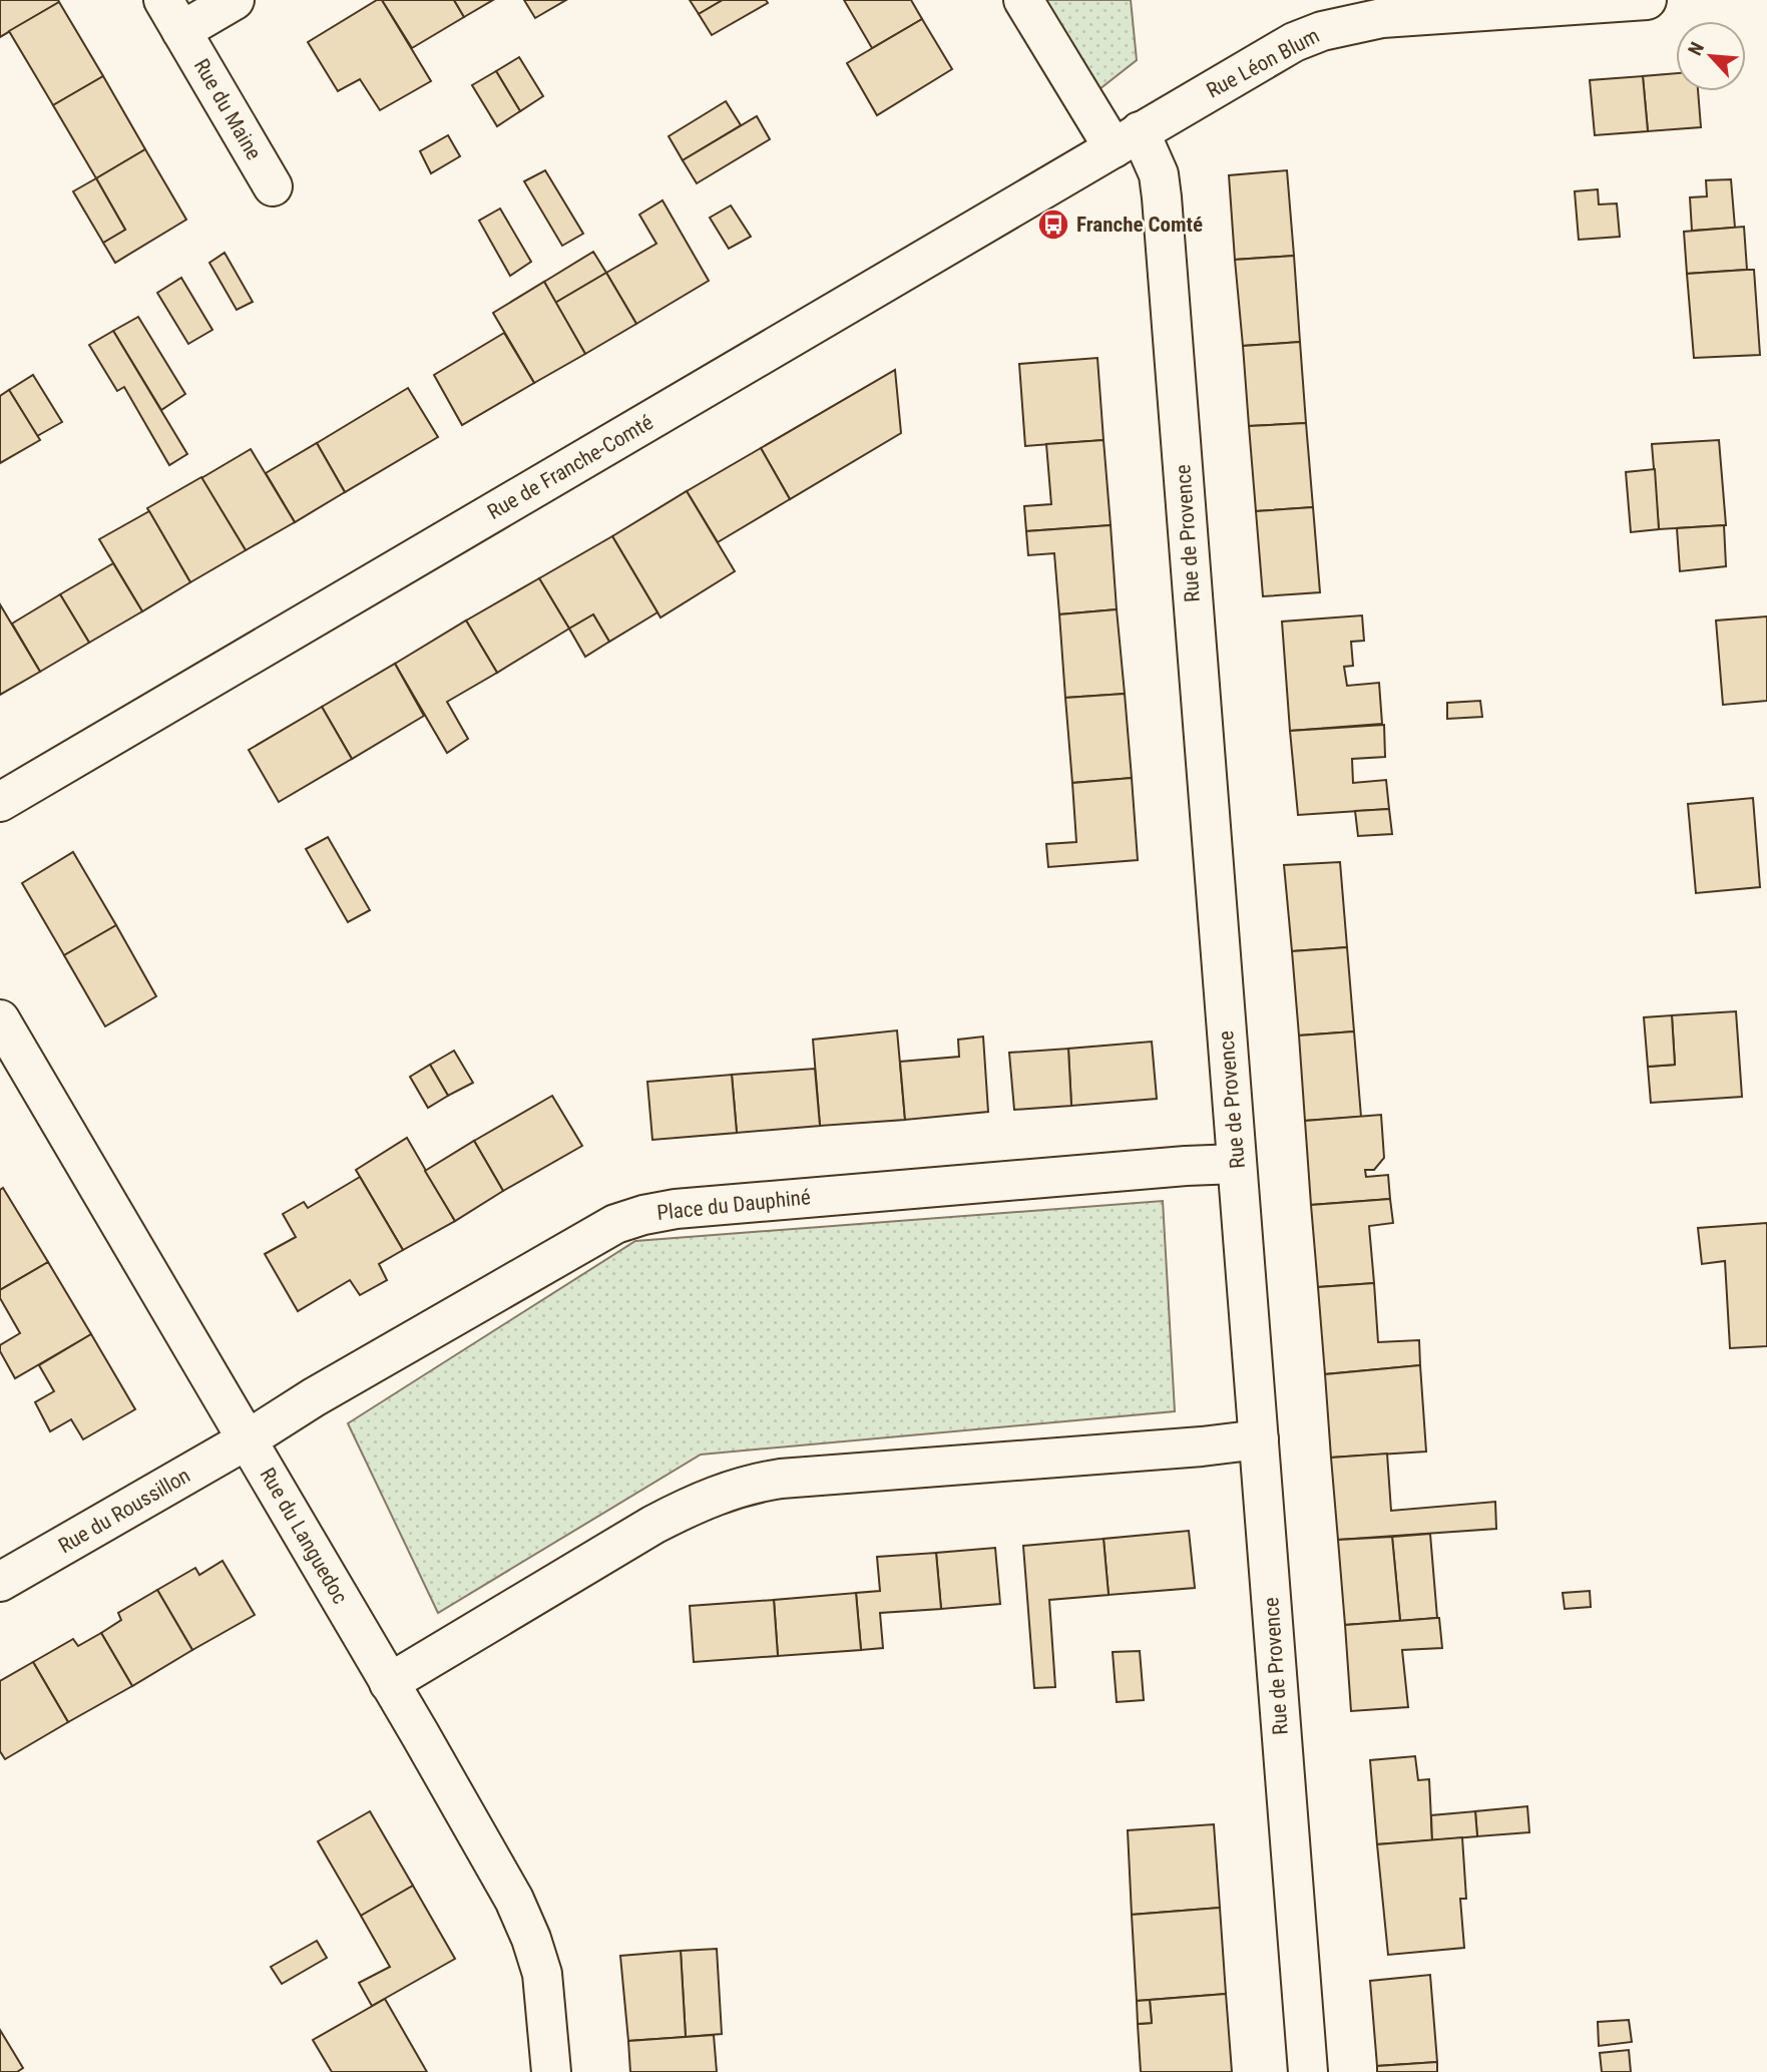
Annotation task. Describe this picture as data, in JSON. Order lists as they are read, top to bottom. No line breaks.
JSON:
{"streets":{"street":["Rue Léon Blum","Rue du Maine","Rue de Franche-Comté","Rue de Provence","Place du Dauphiné","Rue du Roussillon","Rue du Languedoc"]},"crossings":[["Rue Léon Blum","Rue de Franche-Comté"],["Rue Léon Blum","Rue de Provence"],["Rue de Franche-Comté","Rue de Provence"],["Rue de Provence","Place du Dauphiné"],["Place du Dauphiné","Rue du Roussillon"],["Place du Dauphiné","Rue du Languedoc"],["Rue du Roussillon","Rue du Languedoc"]],"places":{"bus stop":["Franche Comté"]},"north":"top left"}
